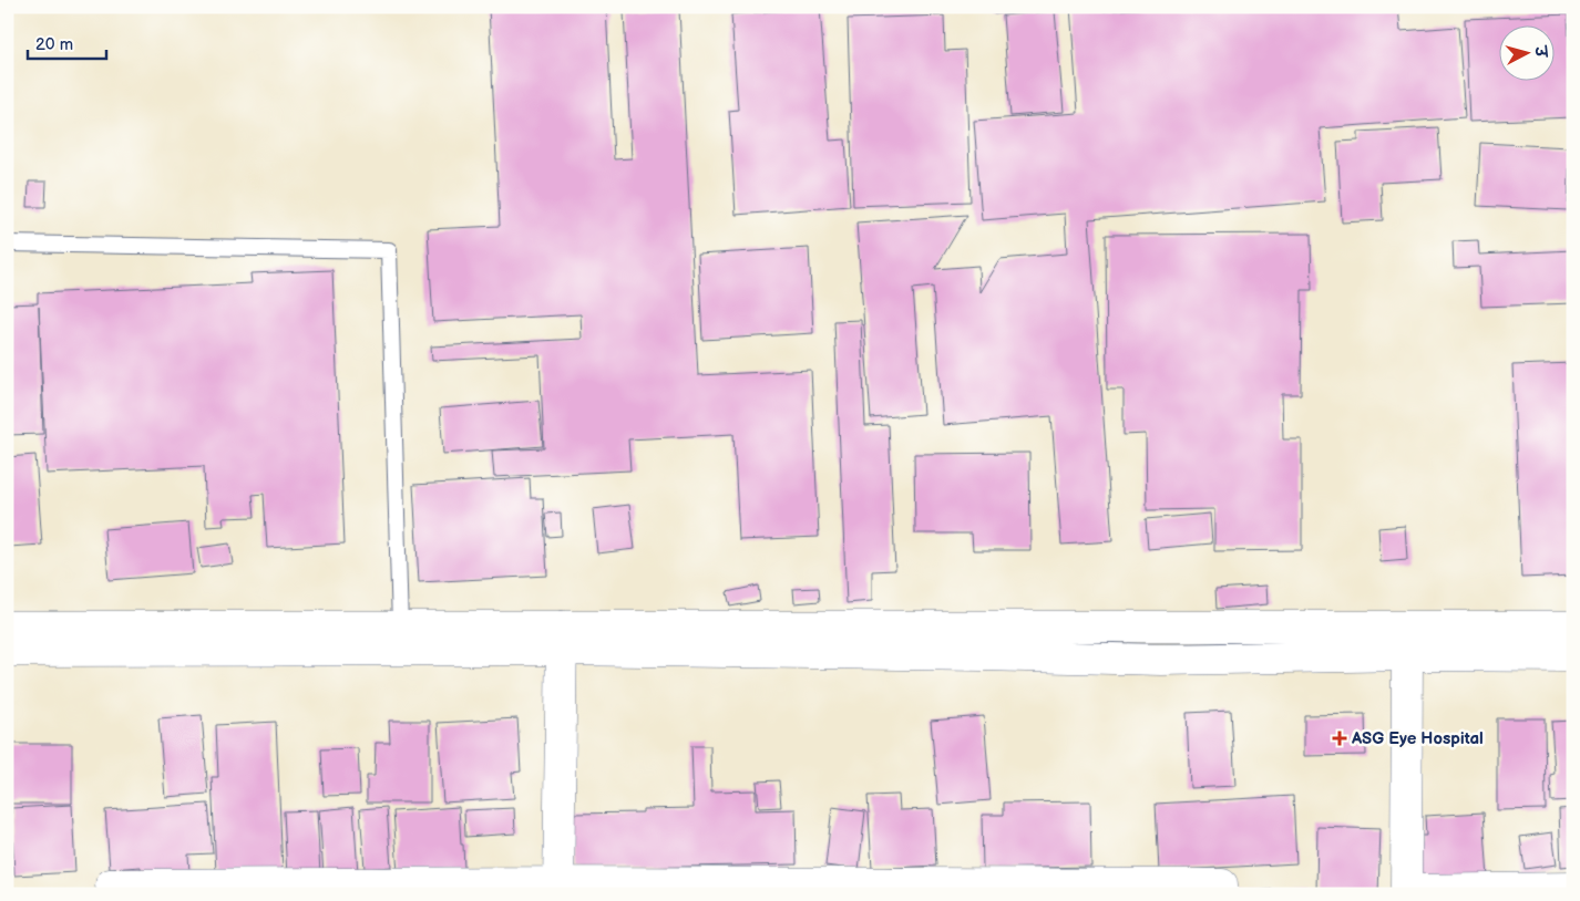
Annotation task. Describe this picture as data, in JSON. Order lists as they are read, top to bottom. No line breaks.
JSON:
{"places":{"health":["ASG Eye Hospital"]},"scale_bar":"20 m","north":"right"}
